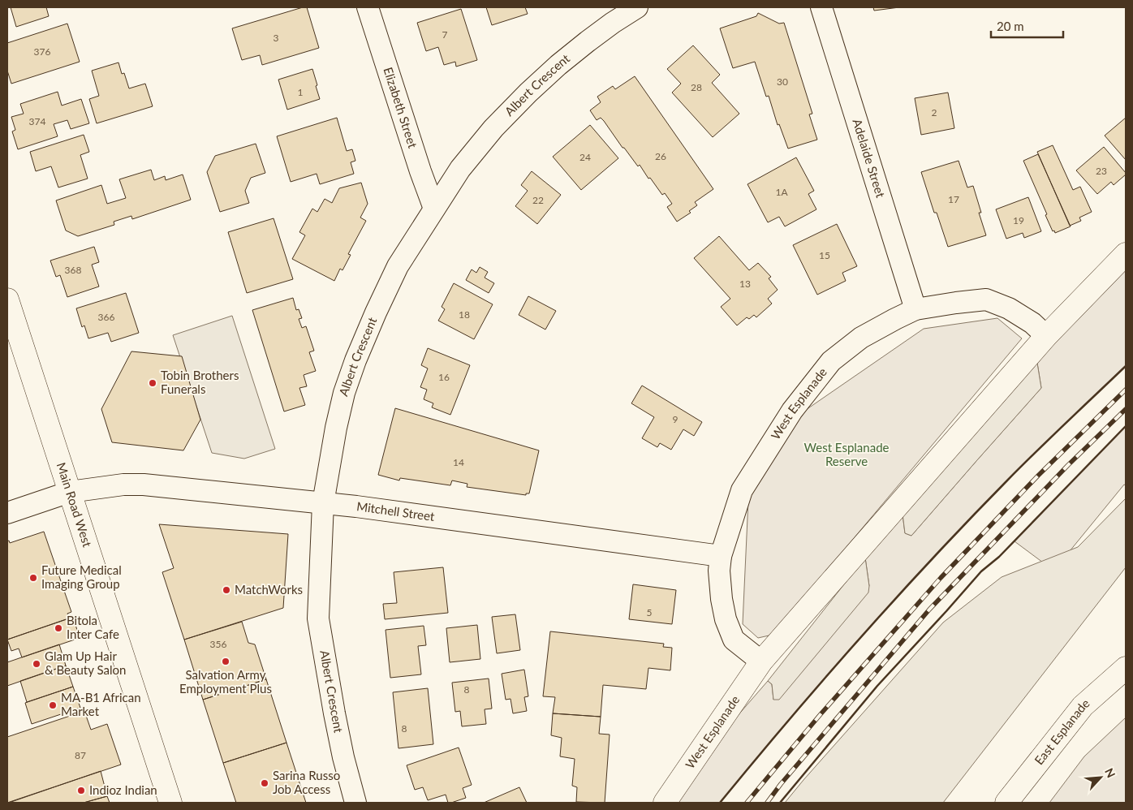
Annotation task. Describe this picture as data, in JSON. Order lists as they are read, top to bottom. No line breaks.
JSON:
{"streets":{"street":["Albert Crescent","Elizabeth Street","Adelaide Street","West Esplanade","Main Road West","Mitchell Street","East Esplanade"]},"crossings":[["Albert Crescent","Elizabeth Street"],["Albert Crescent","Mitchell Street"],["Adelaide Street","West Esplanade"],["West Esplanade","Mitchell Street"],["Main Road West","Mitchell Street"]],"parks":["West Esplanade Reserve"],"places":["Tobin Brothers Funerals","Future Medical Imaging Group","MatchWorks","Bitola Inter Cafe","Salvation Army Employment Plus","Glam Up Hair & Beauty Salon","MA-B1 African Market","Sarina Russo Job Access","Indioz Indian"],"house_numbers":["7","3","376","30","28","1","2","374","26","24","23","1A","17","22","19","15","368","13","18","366","16","9","14","5","356","8","8","87"],"scale_bar":"20 m","north":"top right"}
